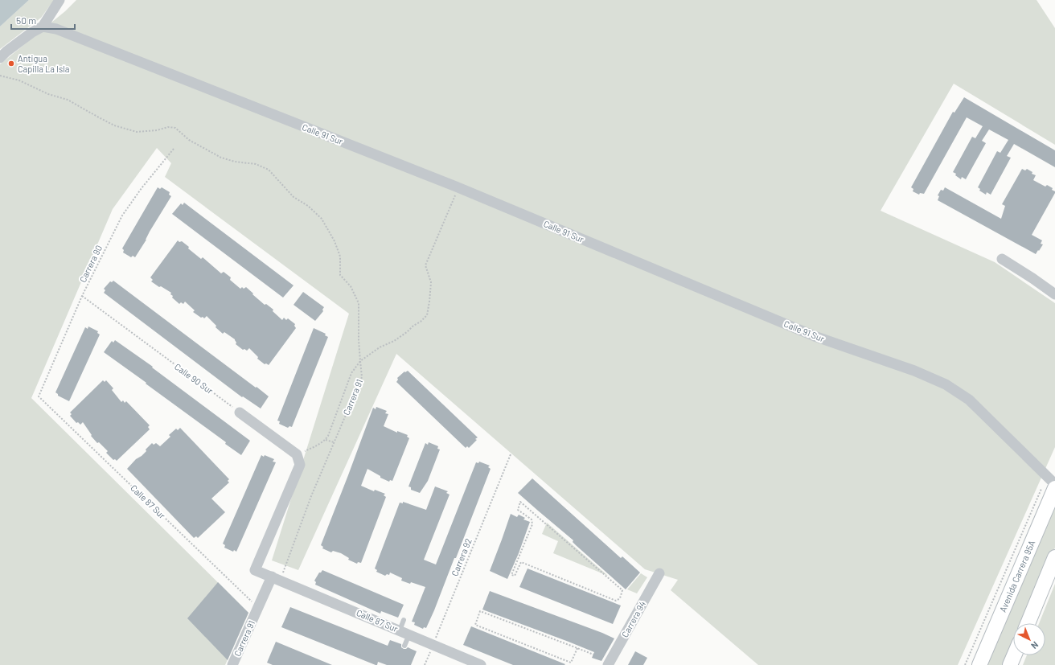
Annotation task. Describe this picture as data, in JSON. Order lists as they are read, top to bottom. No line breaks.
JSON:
{"streets":{"main road":["Avenida Carrera 95A"],"street":["Calle 91 Sur","Carrera 91","Calle 87 Sur","Carrera 94"],"path":["Carrera 90","Calle 90 Sur","Carrera 92"]},"crossings":[["Carrera 90","Calle 90 Sur"],["Carrera 90","Calle 87 Sur"],["Carrera 91","Calle 87 Sur"],["Calle 87 Sur","Carrera 92"]],"places":["Antigua Capilla La Isla"],"scale_bar":"50 m","north":"bottom right"}
